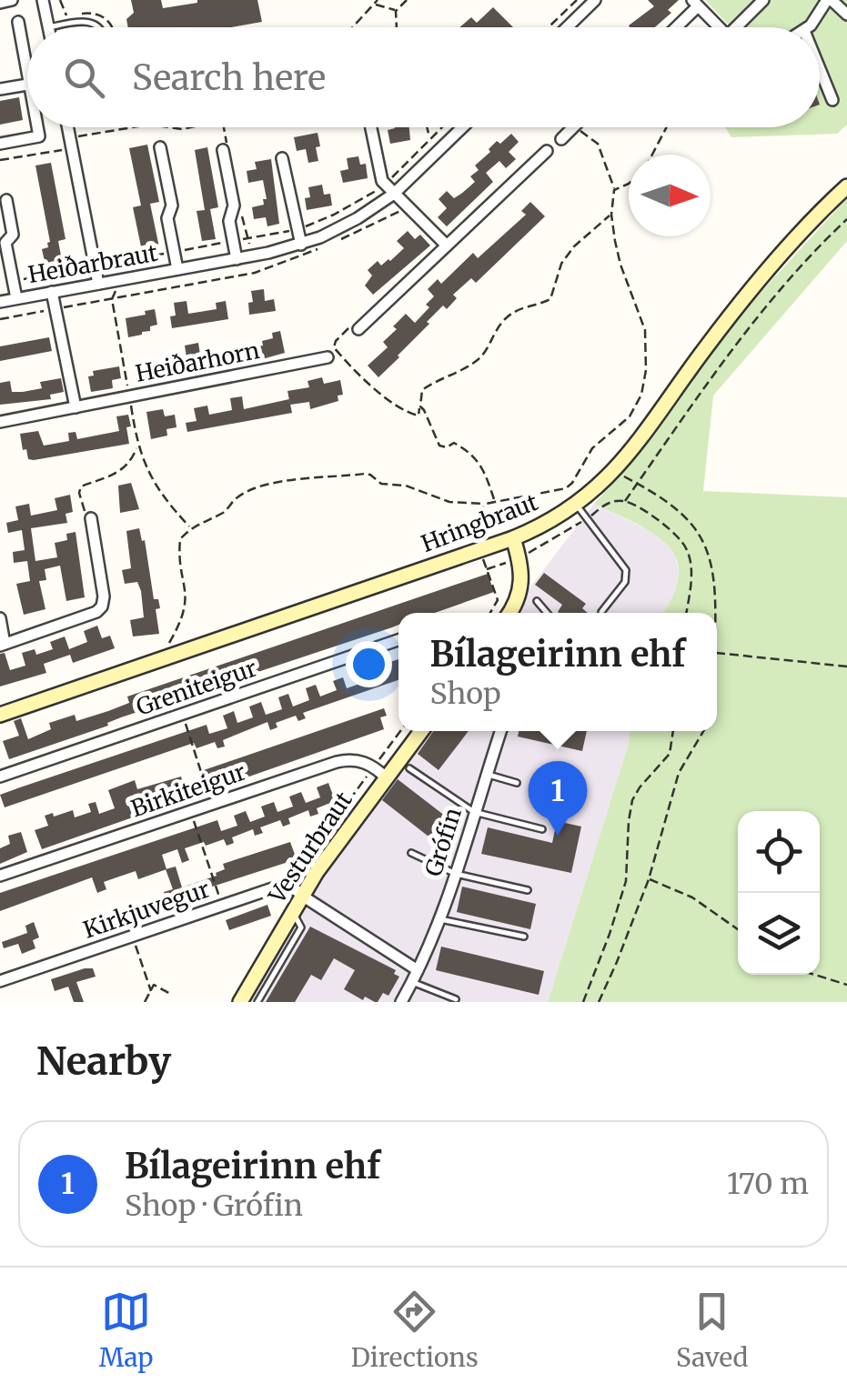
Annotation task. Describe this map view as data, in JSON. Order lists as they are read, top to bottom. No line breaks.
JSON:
{"streets":{"main road":["Hringbraut","Vesturbraut"],"street":["Heiðarbraut","Heiðarhorn","Greniteigur","Birkiteigur","Grófin","Kirkjuvegur"]},"north":"right","page":{"search":"Search here","popup":["Bílageirinn ehf","Shop"],"pins":"1","heading":"Nearby","list":[{"mark":"1","name":"Bílageirinn ehf","note":"Shop · Grófin","value":"170 m"}],"nav":["Map","Directions","Saved"]}}
